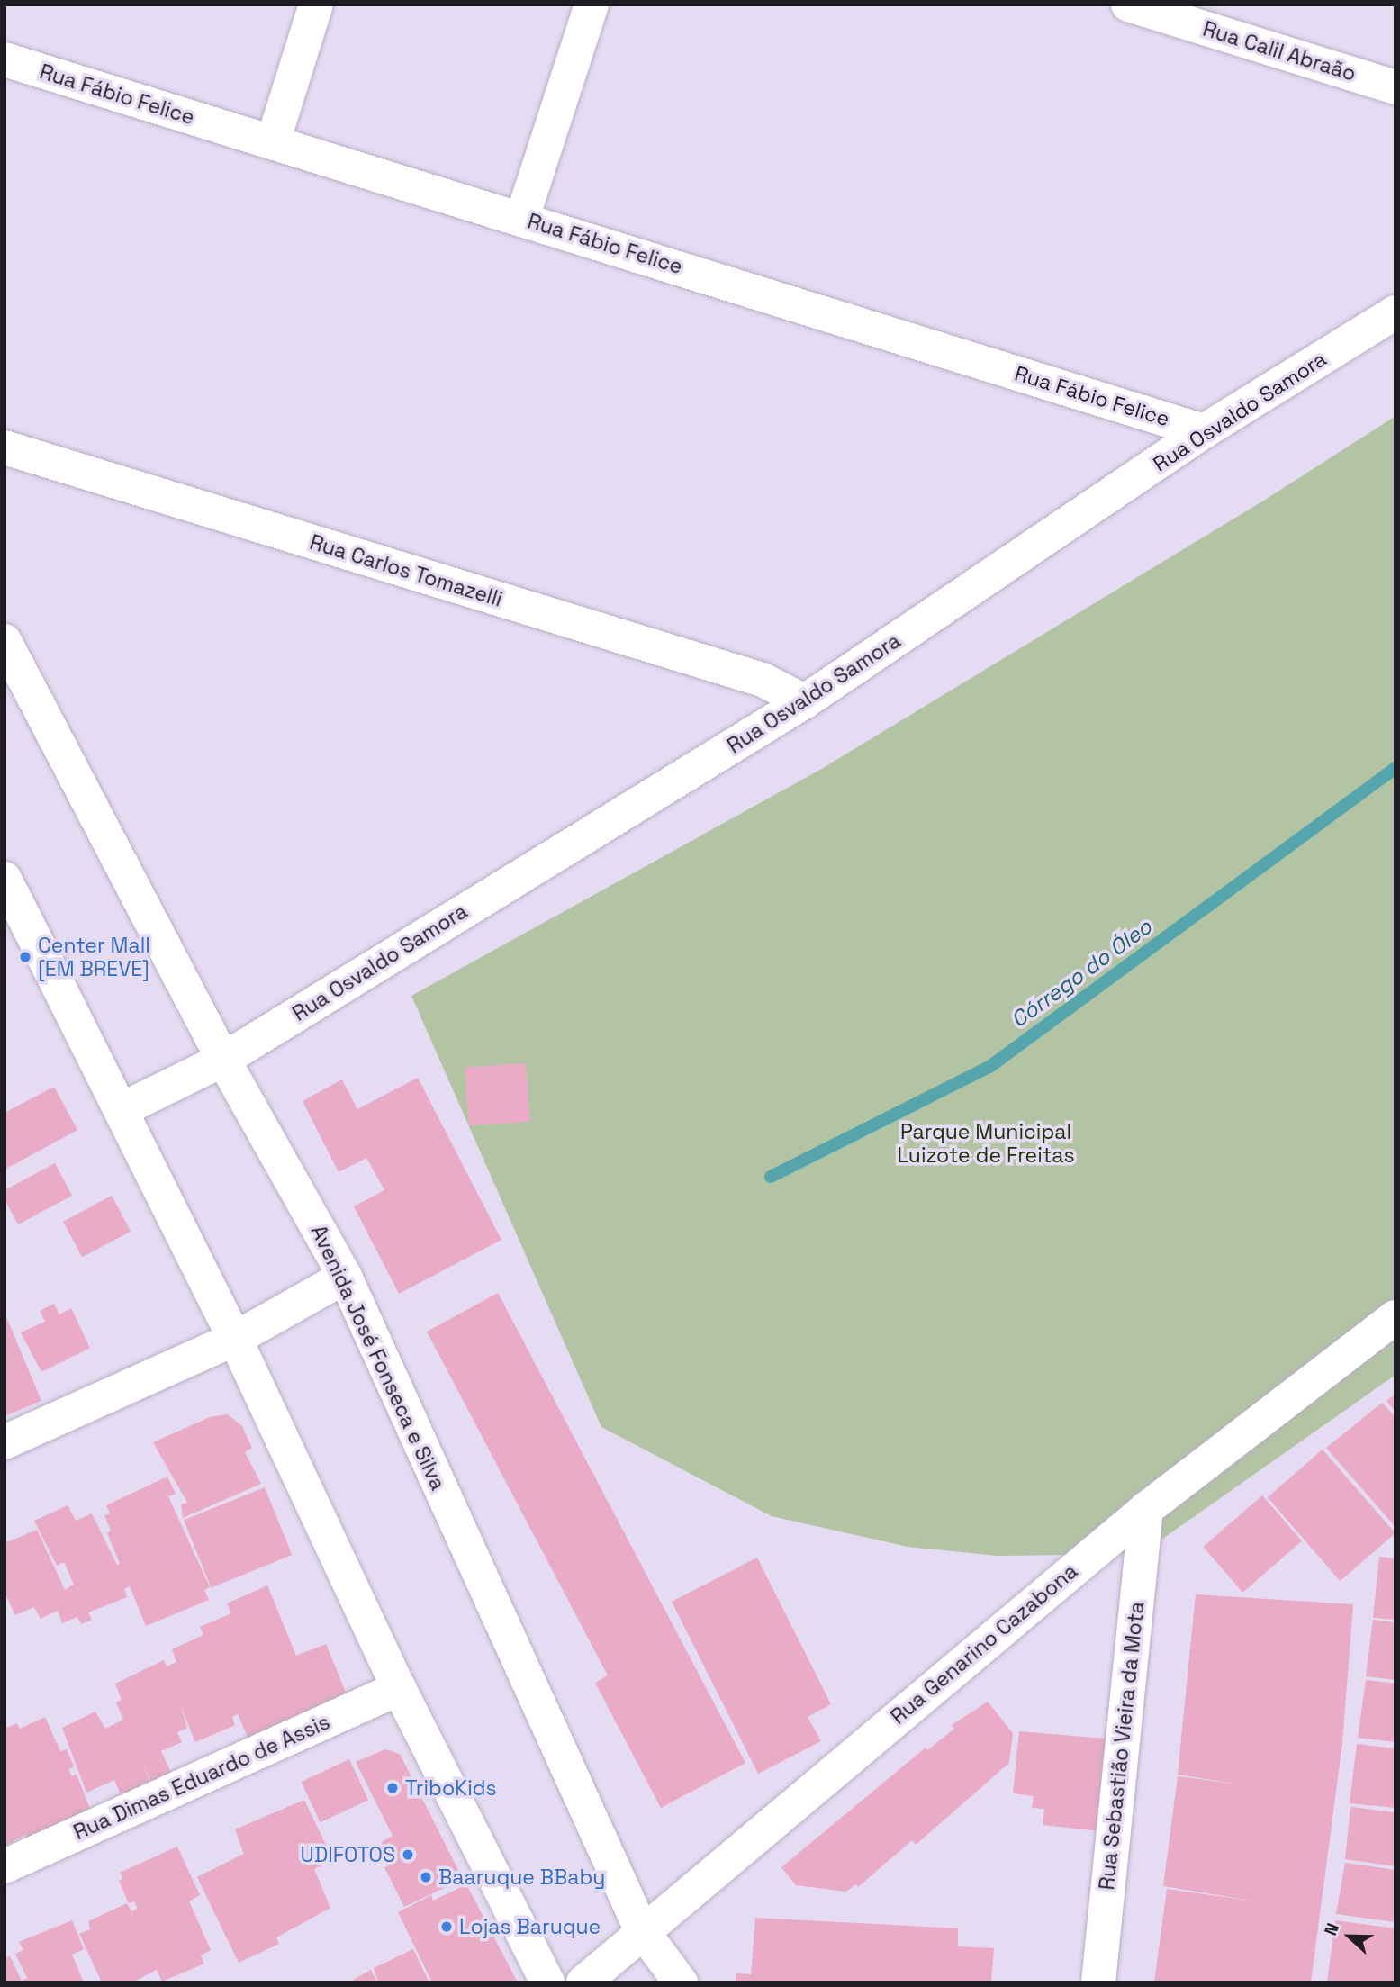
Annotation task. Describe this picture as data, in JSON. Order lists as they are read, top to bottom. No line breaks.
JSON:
{"streets":{"street":["Rua Calil Abraão","Rua Fábio Felice","Rua Osvaldo Samora","Rua Carlos Tomazelli","Avenida José Fonseca e Silva","Rua Genarino Cazabona","Rua Sebastião Vieira da Mota","Rua Dimas Eduardo de Assis"]},"crossings":[["Rua Fábio Felice","Rua Osvaldo Samora"],["Rua Osvaldo Samora","Rua Carlos Tomazelli"],["Rua Osvaldo Samora","Avenida José Fonseca e Silva"],["Avenida José Fonseca e Silva","Rua Genarino Cazabona"],["Rua Genarino Cazabona","Rua Sebastião Vieira da Mota"]],"water":["Córrego do Óleo"],"parks":["Parque Municipal Luizote de Freitas"],"places":["Center Mall [EM BREVE]","TriboKids","UDIFOTOS","Baaruque BBaby","Lojas Baruque"],"north":"left"}
